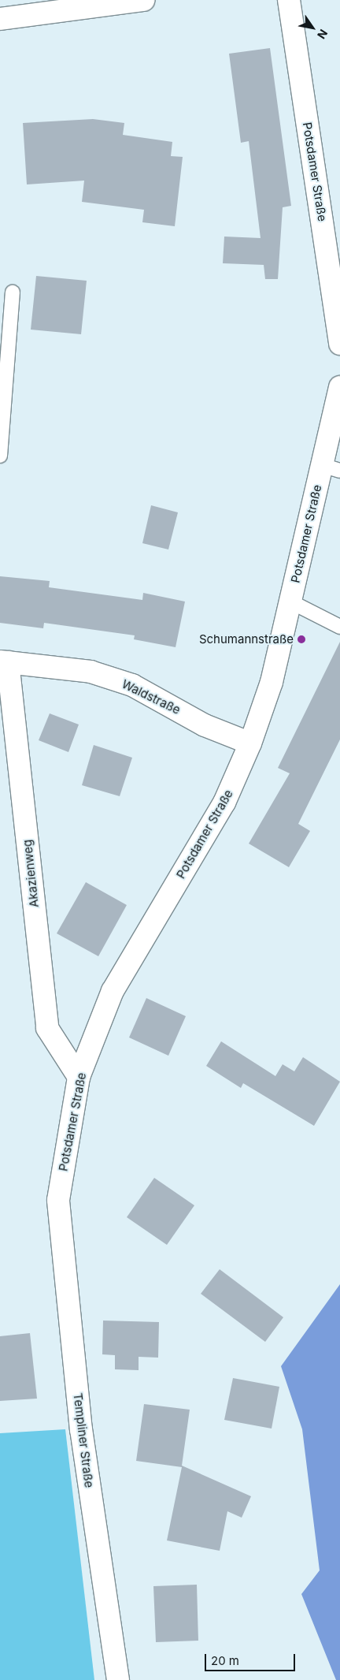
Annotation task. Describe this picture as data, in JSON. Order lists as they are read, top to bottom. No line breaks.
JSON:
{"streets":{"street":["Potsdamer Straße","Waldstraße","Akazienweg","Templiner Straße"]},"crossings":[["Potsdamer Straße","Waldstraße"],["Potsdamer Straße","Akazienweg"],["Potsdamer Straße","Templiner Straße"],["Waldstraße","Akazienweg"]],"places":["Schumannstraße"],"scale_bar":"20 m","north":"bottom right"}
